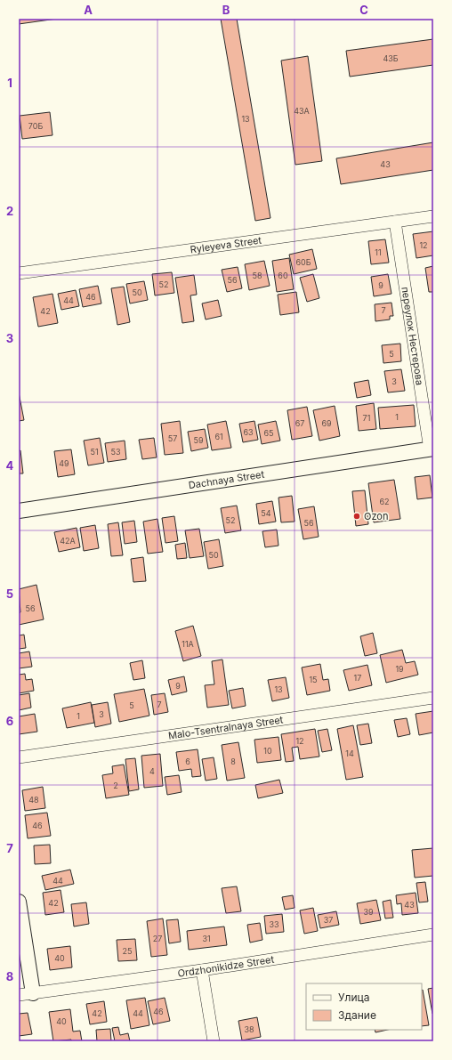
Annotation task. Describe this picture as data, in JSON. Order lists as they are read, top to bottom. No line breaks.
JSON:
{"streets":{"street":["Ryleyeva Street","переулок Нестерова","Dachnaya Street","Malo-Tsentralnaya Street","Ordzhonikidze Street"]},"crossings":[["Ryleyeva Street","переулок Нестерова"],["переулок Нестерова","Dachnaya Street"]],"places":["Ozon"],"house_numbers":["43Б","43А","13","70Б","43","12","11","60Б","58","60","56","52","9","50","46","44","7","42","5","3","1","71","67","69","63","65","61","57","59","51","53","49","62","54","52","56","42А","50","56","11А","19","17","15","9","13","7","5","3","1","12","10","14","6","8","4","2","48","46","44","42","43","39","37","33","27","31","25","40","46","42","44","40","38"],"legend":["Улица","Здание"],"grid":{"columns":["A","B","C"],"rows":["1","2","3","4","5","6","7","8"]}}
